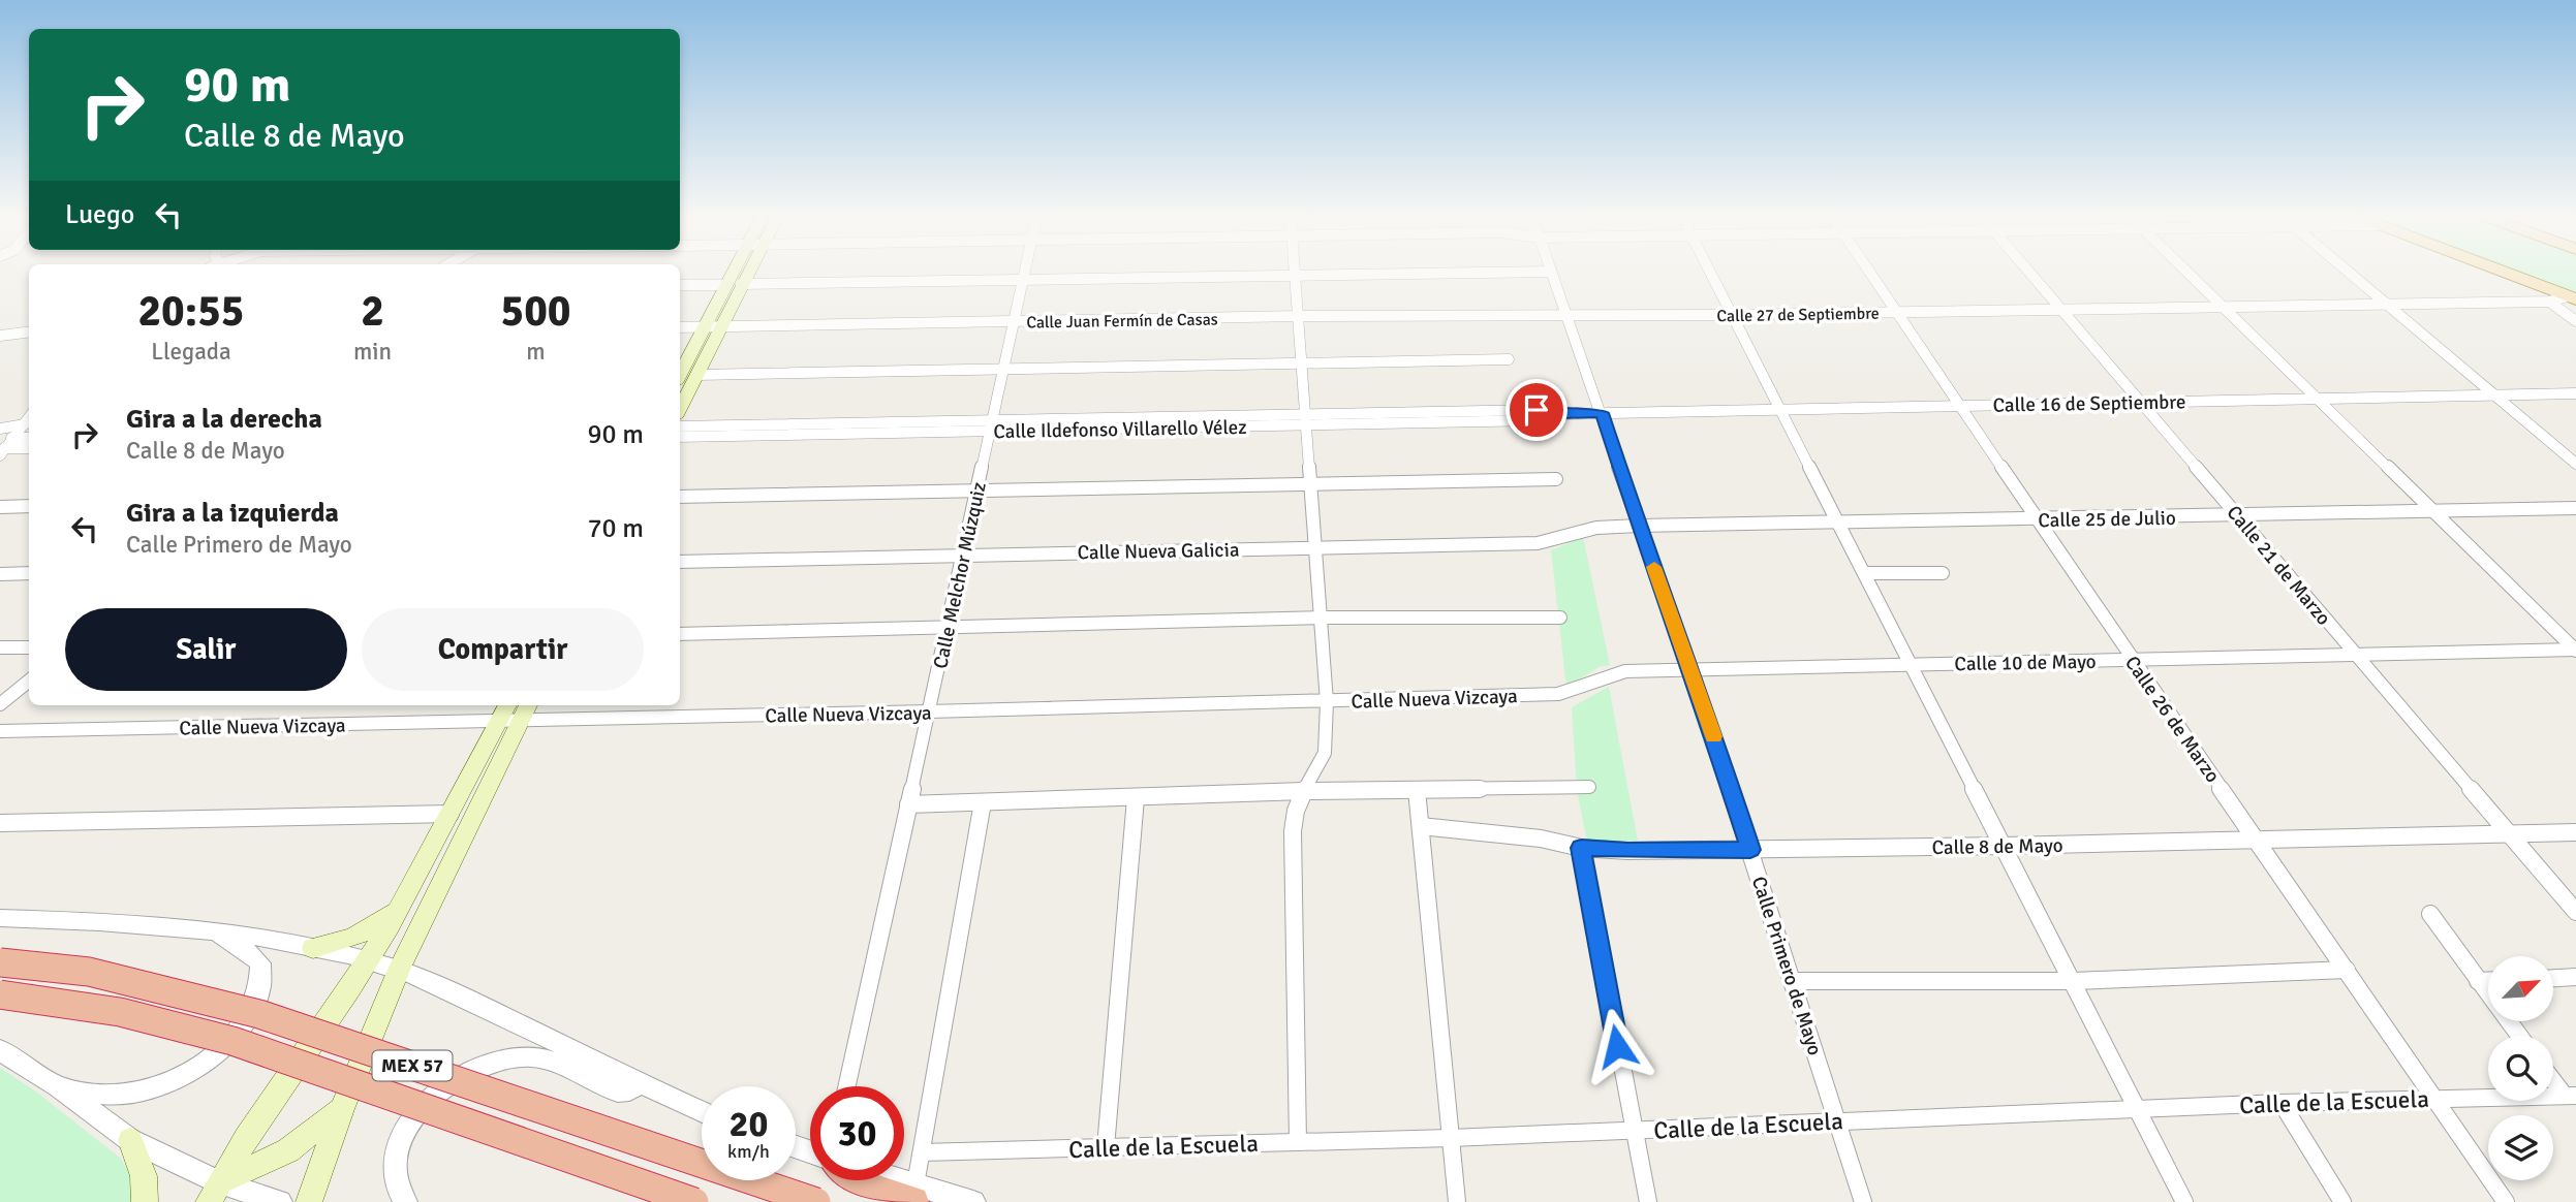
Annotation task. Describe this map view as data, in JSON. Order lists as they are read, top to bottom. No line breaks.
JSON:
{"streets":{"highway":["MEX 57"],"street":["Calle 27 de Septiembre","Calle Juan Fermín de Casas","Calle 16 de Septiembre","Calle Ildefonso Villarello Vélez","Calle 25 de Julio","Calle Nueva Galicia","Calle 21 de Marzo","Calle Melchor Múzquiz","Calle 10 de Mayo","Calle Nueva Vizcaya","Calle 26 de Marzo","Calle 8 de Mayo","Calle Primero de Mayo","Calle de la Escuela"]},"crossings":[["Calle 27 de Septiembre","Calle Juan Fermín de Casas"],["Calle 27 de Septiembre","Calle 21 de Marzo"],["Calle 27 de Septiembre","Calle 26 de Marzo"],["Calle 27 de Septiembre","Calle Primero de Mayo"],["Calle Juan Fermín de Casas","Calle Melchor Múzquiz"],["Calle Juan Fermín de Casas","Calle Primero de Mayo"],["Calle 16 de Septiembre","Calle Ildefonso Villarello Vélez"],["Calle 16 de Septiembre","Calle 21 de Marzo"],["Calle 16 de Septiembre","Calle 26 de Marzo"],["Calle 16 de Septiembre","Calle Primero de Mayo"],["Calle Ildefonso Villarello Vélez","Calle Melchor Múzquiz"],["Calle Ildefonso Villarello Vélez","Calle Primero de Mayo"],["Calle 25 de Julio","Calle Nueva Galicia"],["Calle 25 de Julio","Calle 21 de Marzo"],["Calle 25 de Julio","Calle 26 de Marzo"],["Calle 25 de Julio","Calle Primero de Mayo"],["Calle Nueva Galicia","Calle Melchor Múzquiz"],["Calle Nueva Galicia","Calle Primero de Mayo"],["Calle 21 de Marzo","Calle 10 de Mayo"],["Calle 21 de Marzo","Calle 8 de Mayo"],["Calle Melchor Múzquiz","Calle Nueva Vizcaya"],["Calle 10 de Mayo","Calle Nueva Vizcaya"],["Calle 10 de Mayo","Calle 26 de Marzo"],["Calle 10 de Mayo","Calle Primero de Mayo"],["Calle Nueva Vizcaya","Calle Primero de Mayo"],["Calle 26 de Marzo","Calle 8 de Mayo"],["Calle 26 de Marzo","Calle de la Escuela"],["Calle 8 de Mayo","Calle Primero de Mayo"],["Calle Primero de Mayo","Calle de la Escuela"]],"north":"top right","page":{"turn":["90 m","Calle 8 de Mayo"],"then":"Luego","eta":["20:55","Llegada","2","min","500","m"],"list":[{"name":"Gira a la derecha","note":"Calle 8 de Mayo","value":"90 m"},{"name":"Gira a la izquierda","note":"Calle Primero de Mayo","value":"70 m"}],"buttons":["Salir","Compartir"],"speed":"20 km/h","limit":"30"}}
